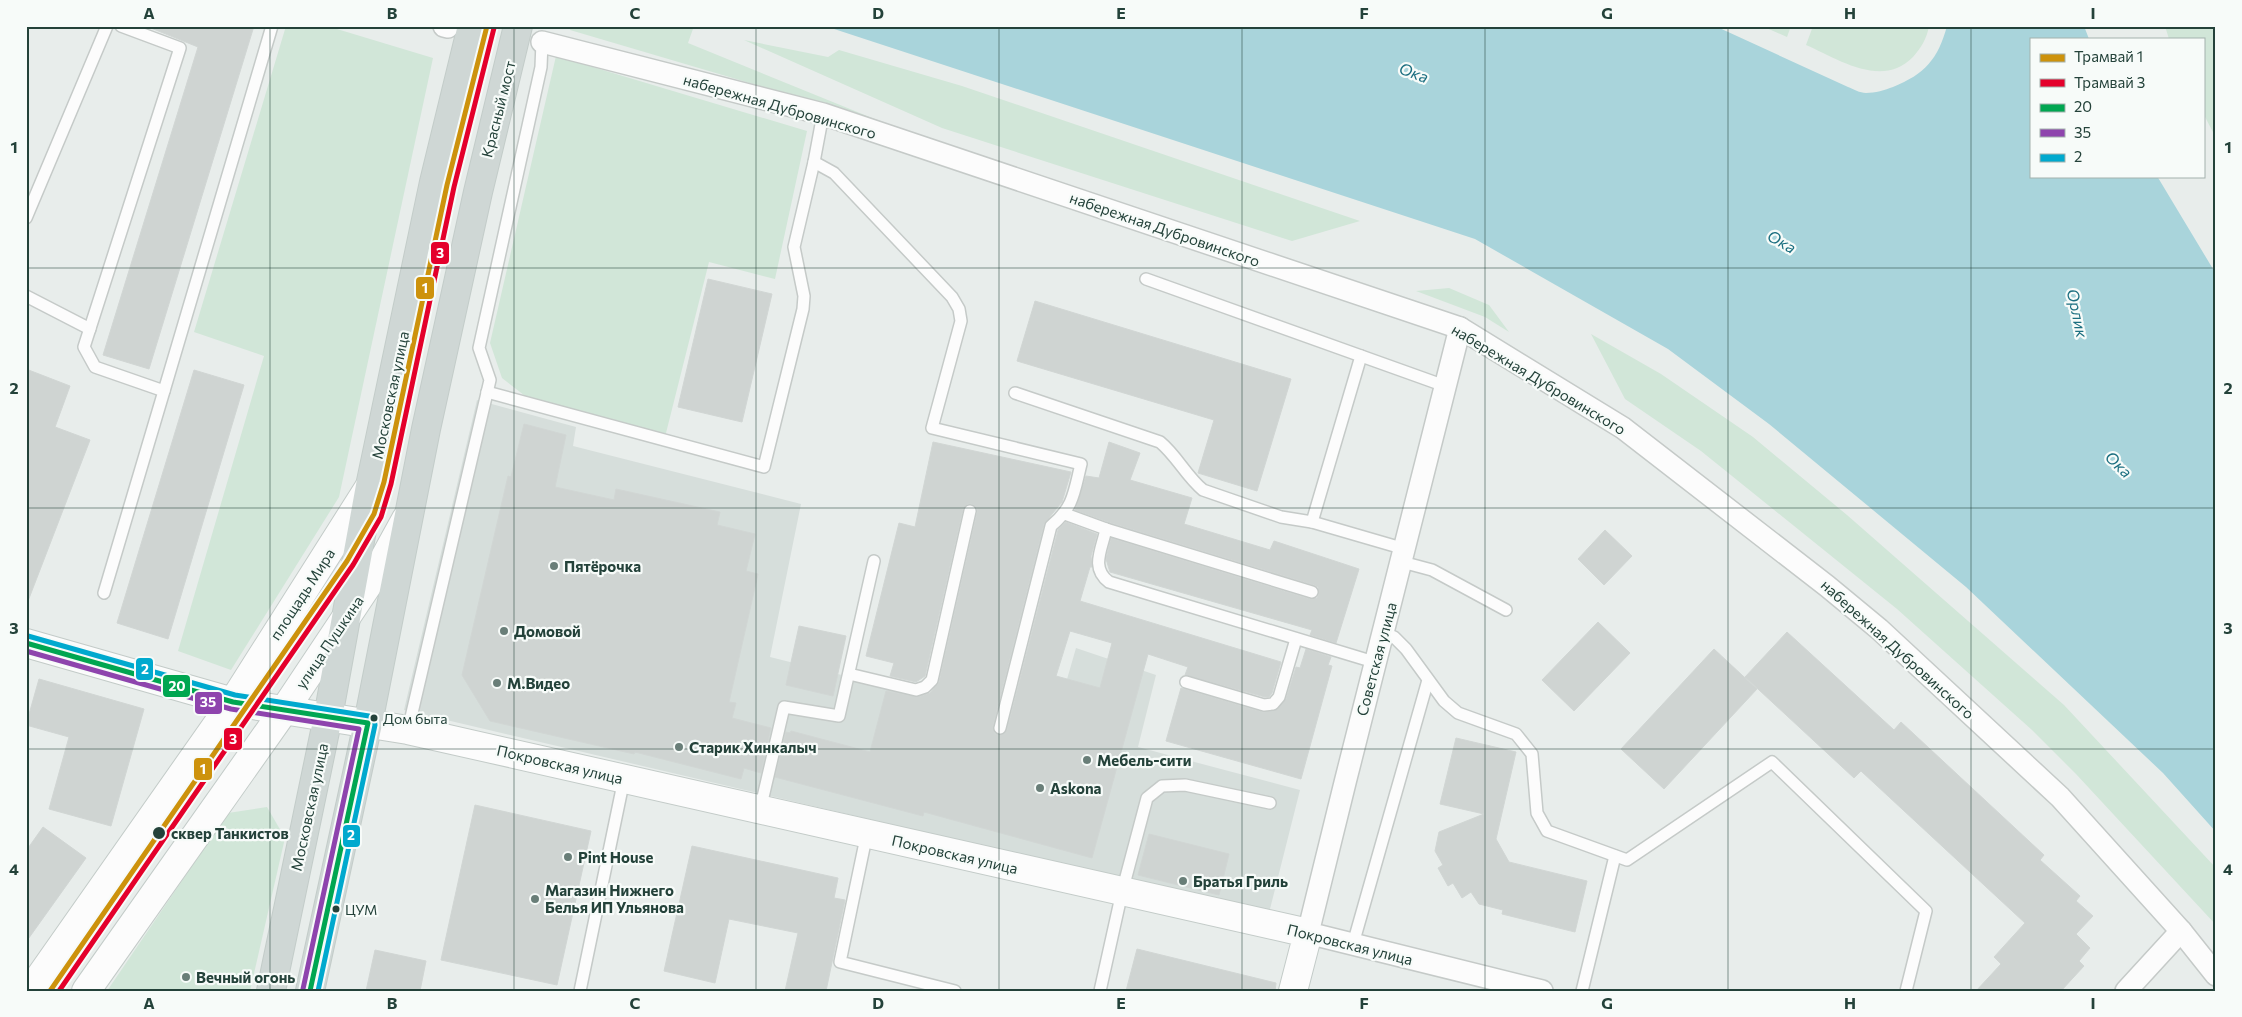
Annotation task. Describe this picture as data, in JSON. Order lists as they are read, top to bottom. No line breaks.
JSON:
{"streets":{"main road":["Красный мост","Московская улица"],"street":["набережная Дубровинского","площадь Мира","улица Пушкина","Советская улица","Покровская улица"]},"crossings":[["набережная Дубровинского","Советская улица"],["Красный мост","улица Пушкина"],["Московская улица","площадь Мира"],["Московская улица","улица Пушкина"],["Московская улица","Покровская улица"],["площадь Мира","Покровская улица"],["улица Пушкина","Покровская улица"],["Советская улица","Покровская улица"]],"water":["Ока","Орлик"],"places":["Пятёрочка","Домовой","М.Видео","Дом быта","Старик Хинкалыч","Мебель-сити","Askona","сквер Танкистов","Pint House","Братья Гриль","Магазин Нижнего Белья ИП Ульянова","ЦУМ","Вечный огонь"],"lines":["tram line 1","tram line 3","transit line 2","transit line 20","transit line 35"],"legend":["Трамвай 1","Трамвай 3","20","35","2"],"grid":{"columns":["A","B","C","D","E","F","G","H","I"],"rows":["1","2","3","4"]}}
